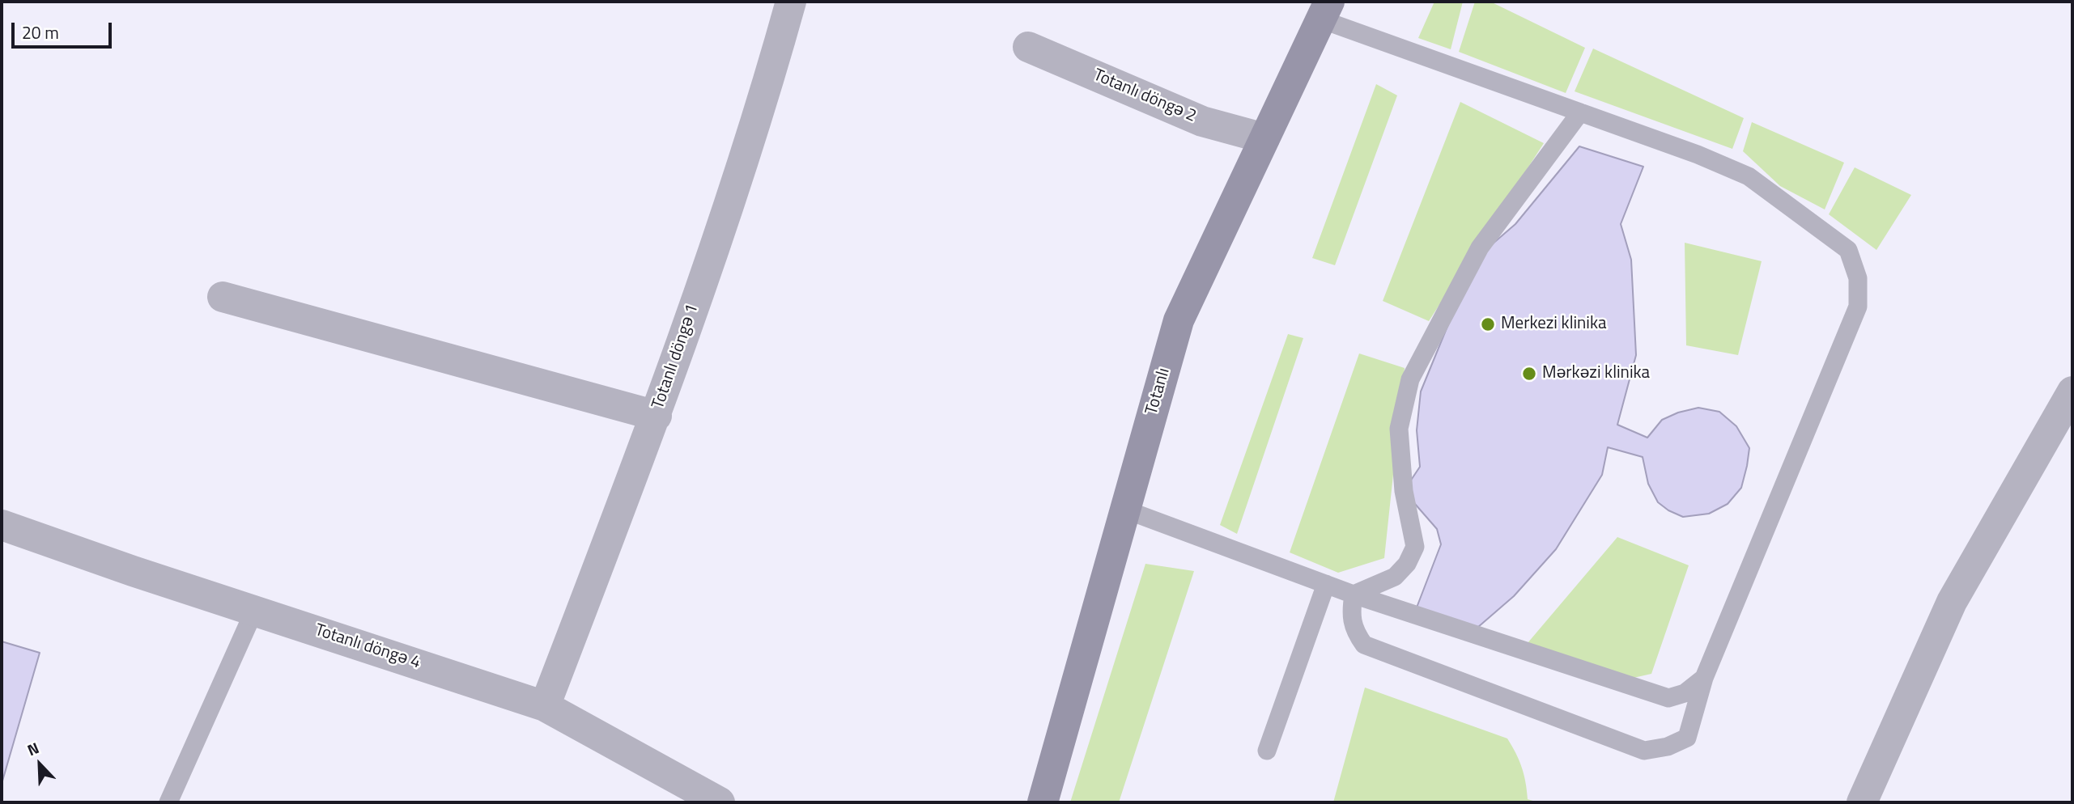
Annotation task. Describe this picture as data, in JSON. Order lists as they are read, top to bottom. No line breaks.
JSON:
{"streets":{"main road":["Totanlı"],"street":["Totanlı döngə 2","Totanlı döngə 1","Totanlı döngə 4"]},"crossings":[["Totanlı döngə 2","Totanlı"],["Totanlı döngə 1","Totanlı döngə 4"]],"places":["Merkezi klinika","Mərkəzi klinika"],"scale_bar":"20 m","north":"top left"}
